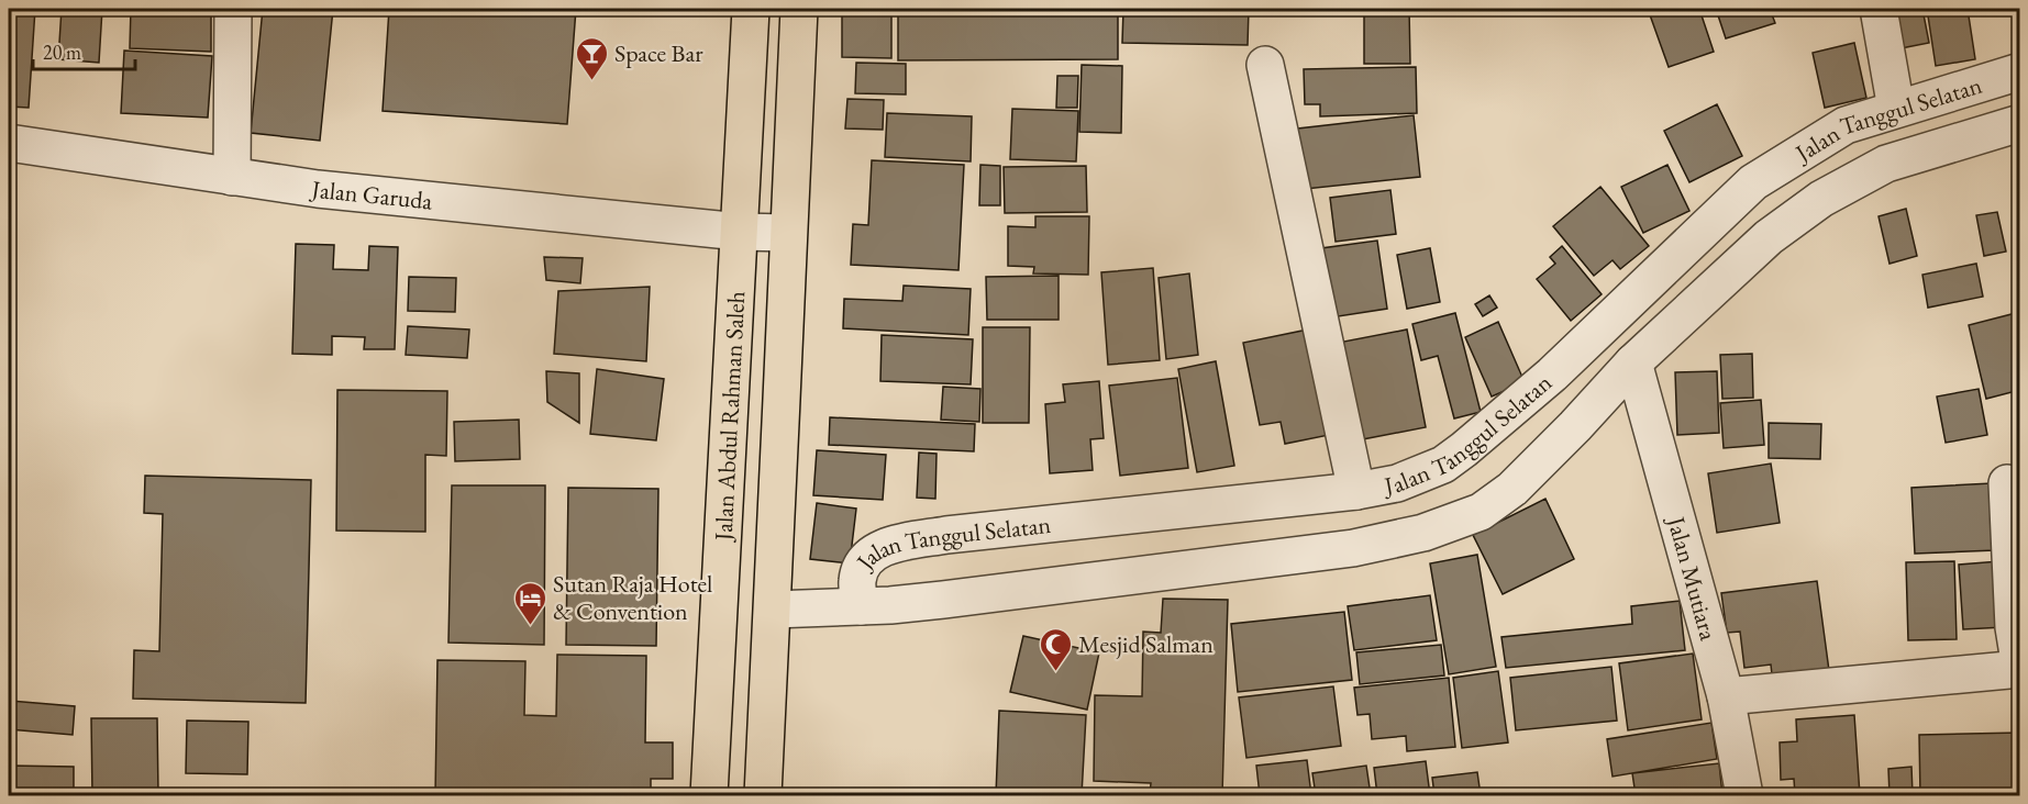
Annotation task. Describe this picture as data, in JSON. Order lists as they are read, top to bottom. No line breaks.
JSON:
{"streets":{"highway":["Jalan Abdul Rahman Saleh"],"street":["Jalan Tanggul Selatan","Jalan Garuda","Jalan Mutiara"]},"crossings":[["Jalan Tanggul Selatan","Jalan Abdul Rahman Saleh"],["Jalan Tanggul Selatan","Jalan Mutiara"],["Jalan Garuda","Jalan Abdul Rahman Saleh"]],"places":{"bar":["Space Bar"],"hotel":["Sutan Raja Hotel & Convention"],"mosque":["Mesjid Salman"]},"scale_bar":"20 m"}
